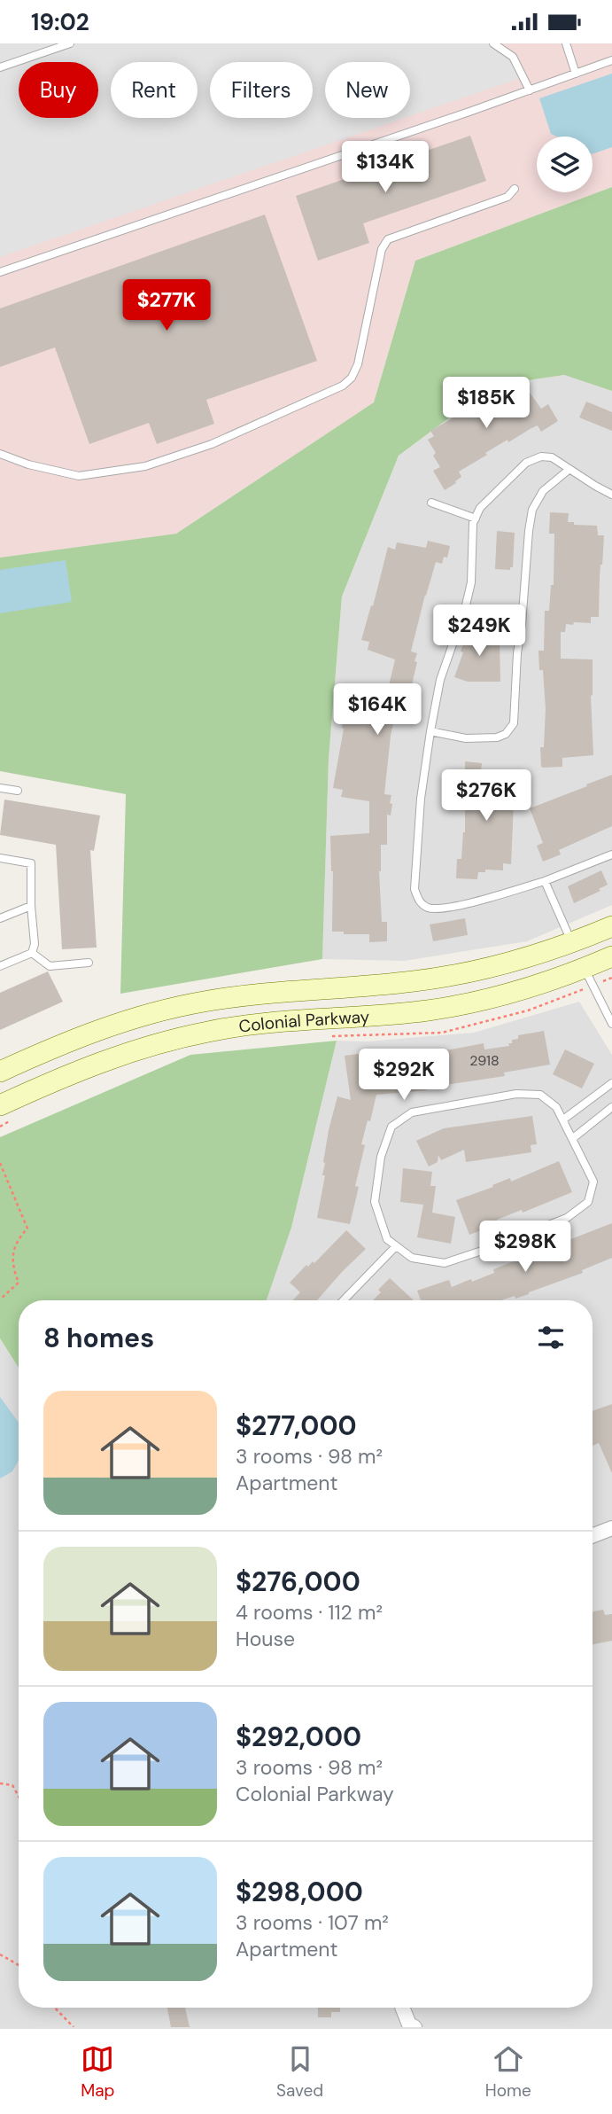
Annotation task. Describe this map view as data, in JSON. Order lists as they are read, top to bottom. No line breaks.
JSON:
{"streets":{"street":["Colonial Parkway"]},"house_numbers":["2918"],"page":{"status":"19:02","chip":["Buy","Rent","Filters","New"],"price":["$134K","$277K","$185K","$249K","$164K","$276K","$292K","$298K"],"heading":"8 homes","list":[{"name":"$277,000","note":"3 rooms · 98 m² · Apartment"},{"name":"$276,000","note":"4 rooms · 112 m² · House"},{"name":"$292,000","note":"3 rooms · 98 m² · Colonial Parkway"},{"name":"$298,000","note":"3 rooms · 107 m² · Apartment"}],"tabs":["Map","Saved","Home"]}}
